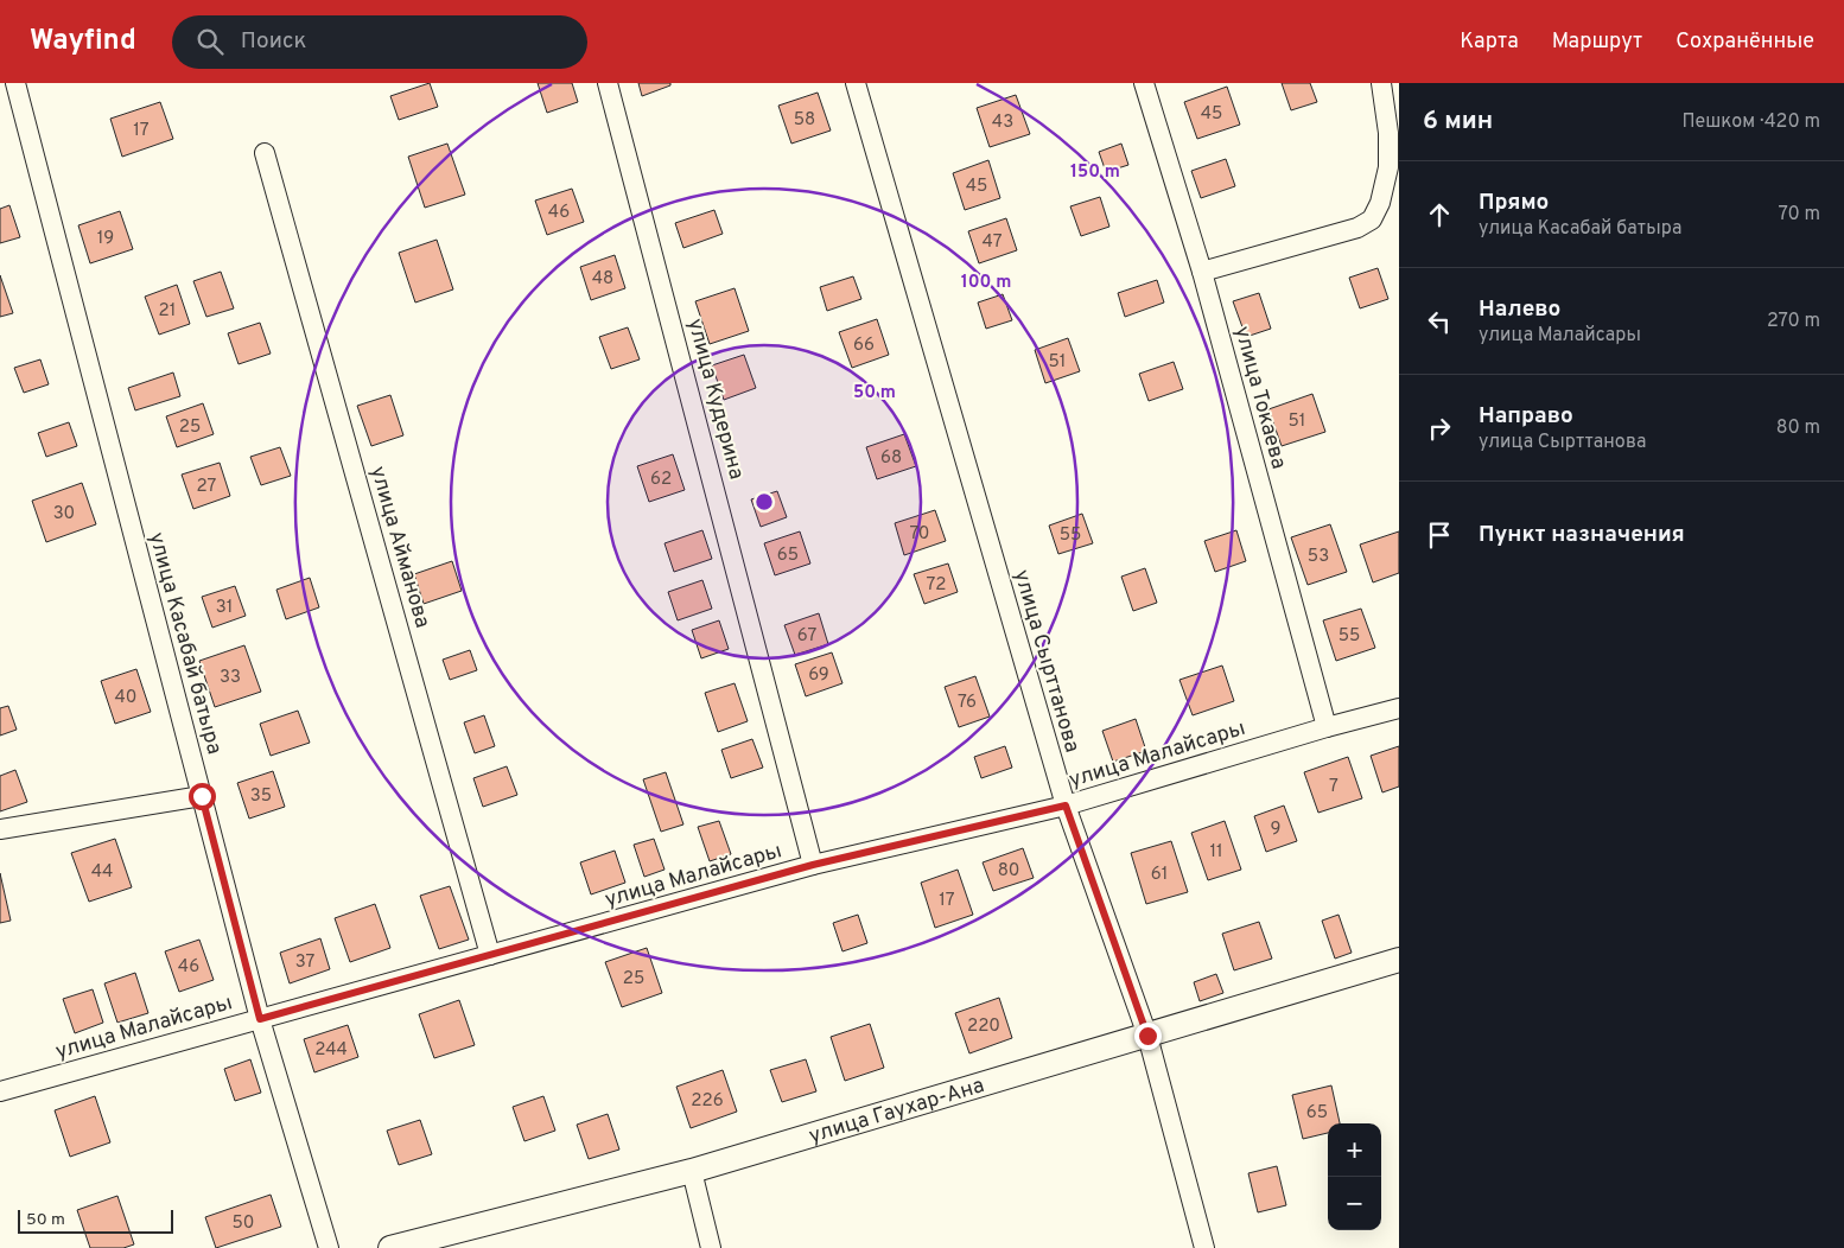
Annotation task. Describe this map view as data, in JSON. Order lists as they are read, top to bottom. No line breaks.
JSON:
{"streets":{"street":["улица Токаева","улица Кудерина","улица Айманова","улица Касабай батыра","улица Сырттанова","улица Малайсары","улица Гаухар-Ана"]},"crossings":[["улица Токаева","улица Малайсары"],["улица Кудерина","улица Малайсары"],["улица Айманова","улица Малайсары"],["улица Касабай батыра","улица Малайсары"],["улица Сырттанова","улица Малайсары"],["улица Сырттанова","улица Гаухар-Ана"]],"house_numbers":["45","58","43","17","45","46","19","47","48","21","66","51","51","25","68","62","27","30","70","55","65","53","72","31","67","55","69","33","40","76","7","35","9","11","80","44","61","17","37","46","25","220","244","226","65","50"],"scale_bar":"50 m","page":{"header":"Wayfind","search":"Поиск","nav":["Карта","Маршрут","Сохранённые"],"heading":["6 мин","Пешком · 420 m"],"list":[["Прямо","улица Касабай батыра","70 m"],["Налево","улица Малайсары","270 m"],["Направо","улица Сырттанова","80 m"],"Пункт назначения"],"map_buttons":["+","−"],"scale":"50 m"},"rings":["150 m","100 m","50 m"]}
